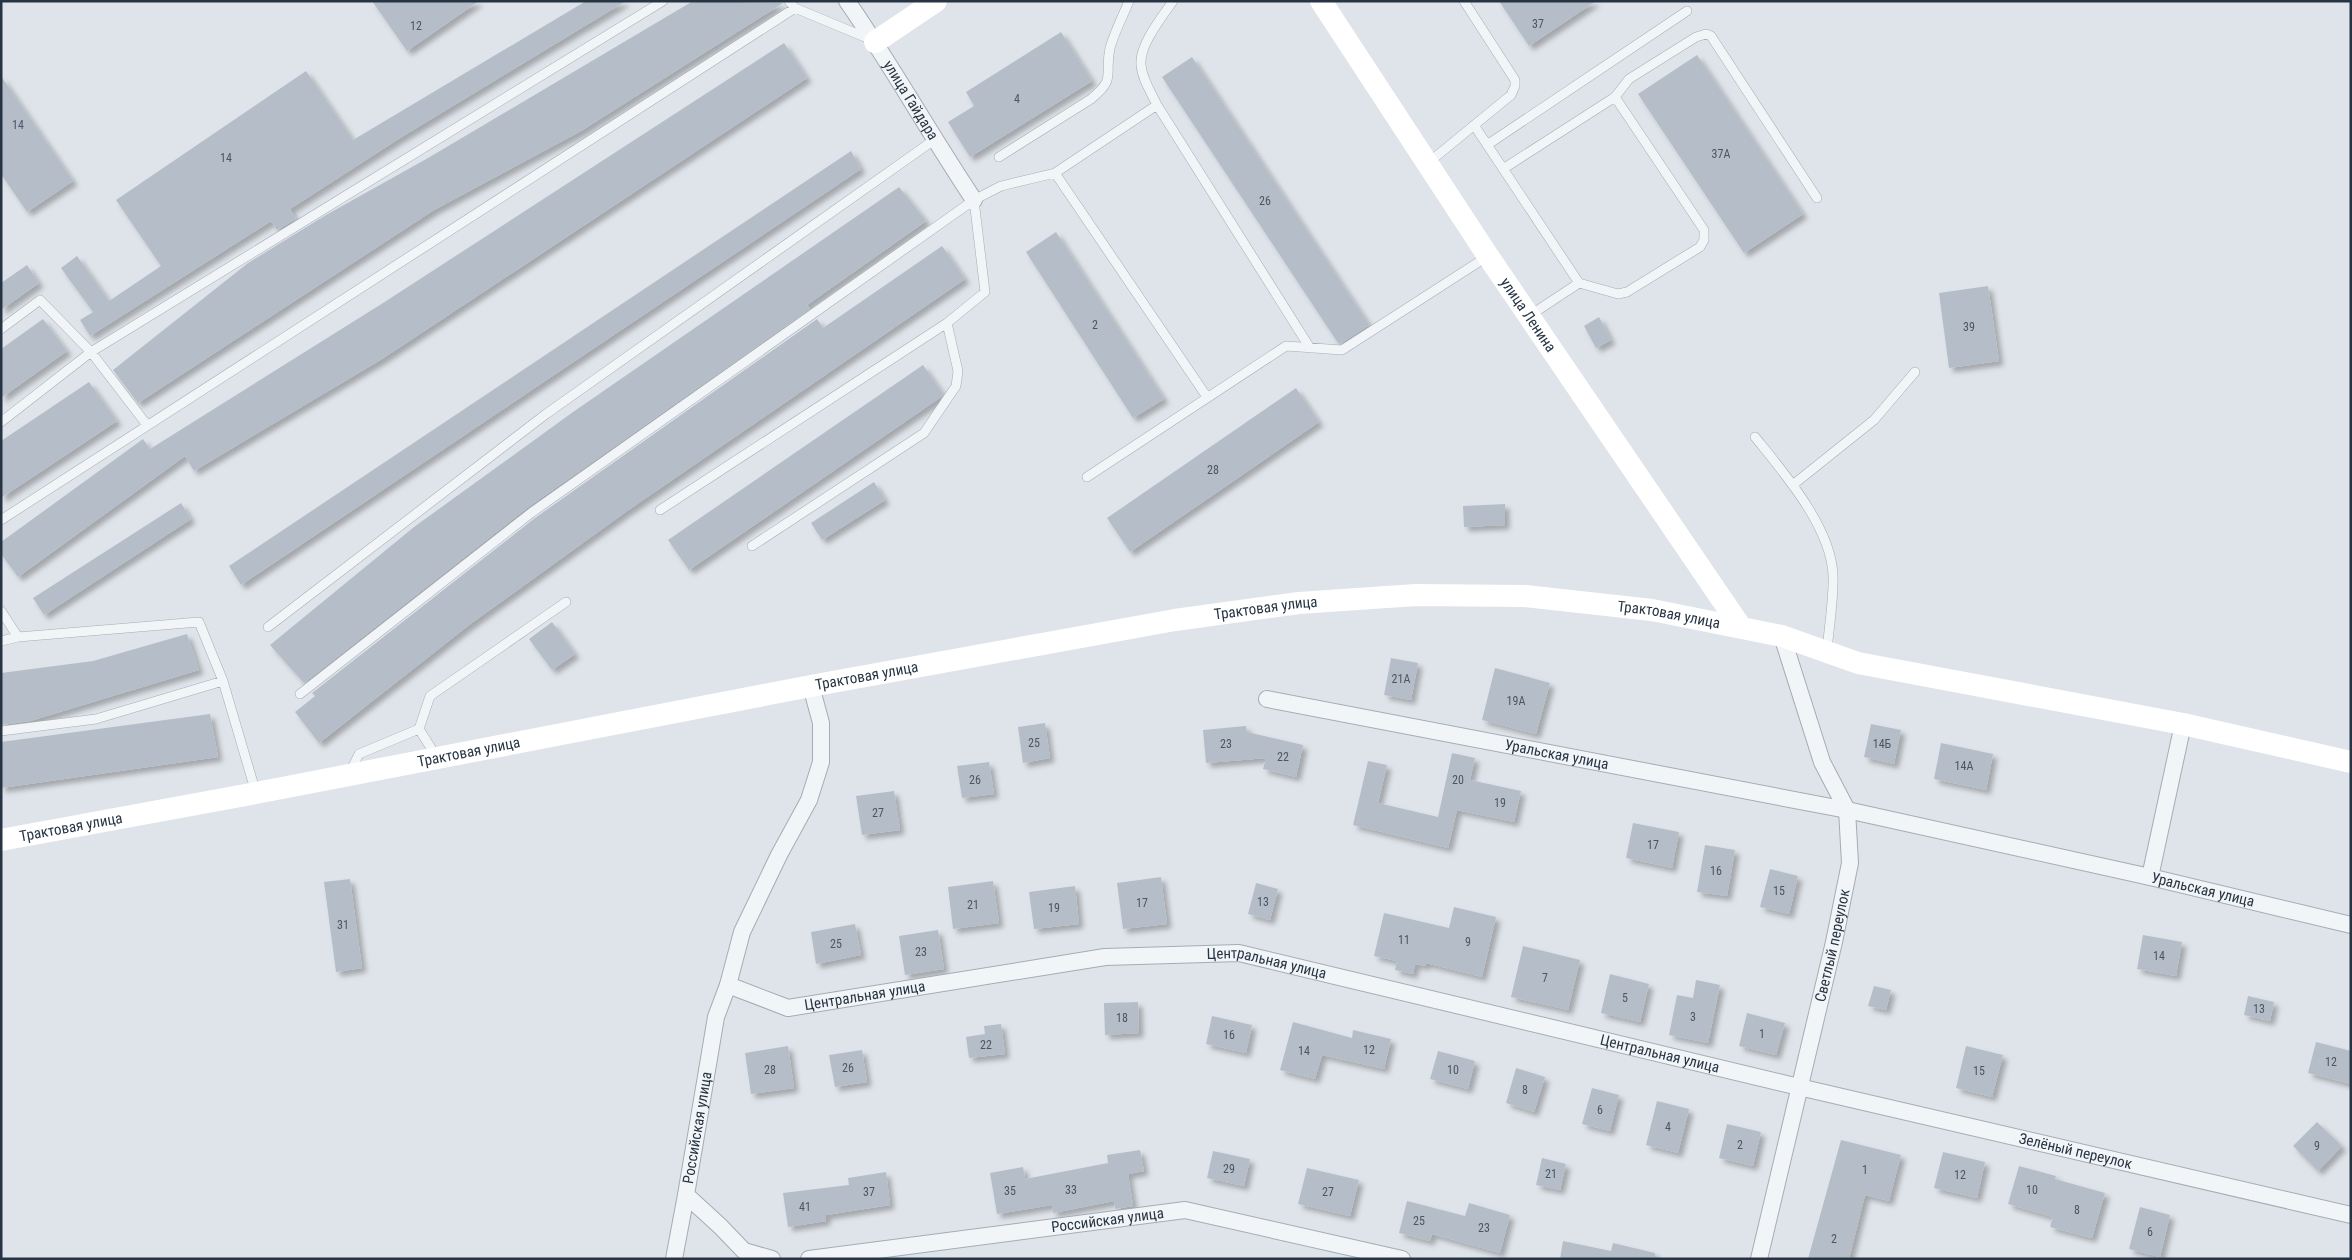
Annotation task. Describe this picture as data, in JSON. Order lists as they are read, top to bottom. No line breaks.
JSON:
{"streets":{"street":["улица Гайдара","улица Ленина","Трактовая улица","Уральская улица","Светлый переулок","Центральная улица","Российская улица","Зелёный переулок"]},"crossings":[["улица Ленина","Трактовая улица"],["Трактовая улица","Уральская улица"],["Трактовая улица","Светлый переулок"],["Трактовая улица","Российская улица"],["Уральская улица","Светлый переулок"],["Светлый переулок","Центральная улица"],["Светлый переулок","Зелёный переулок"],["Центральная улица","Российская улица"],["Центральная улица","Зелёный переулок"]],"house_numbers":["37","12","4","14","37А","14","26","2","39","28","21А","19А","25","23","14Б","22","14А","26","20","19","27","17","16","15","13","17","21","19","31","11","9","25","23","14","7","5","13","3","18","1","16","22","12","14","12","26","28","10","15","8","6","4","2","9","29","1","21","12","33","10","35","37","27","41","8","25","23","6","2"]}
